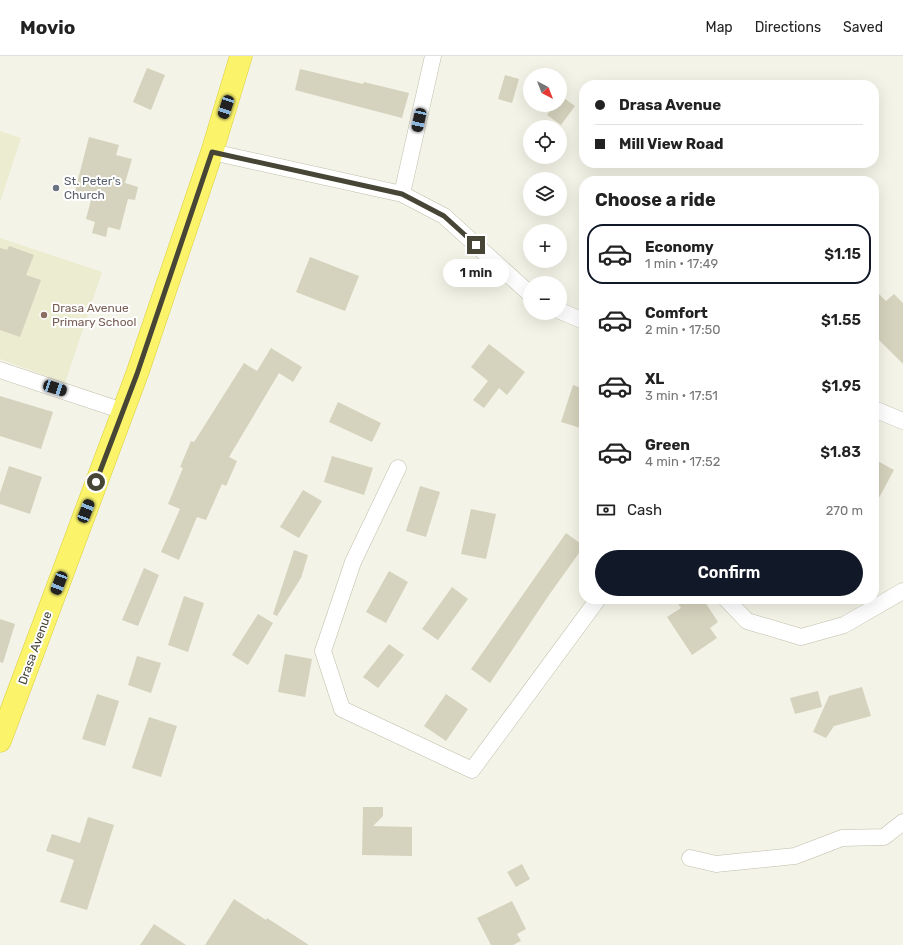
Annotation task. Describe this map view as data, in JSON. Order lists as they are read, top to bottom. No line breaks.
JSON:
{"streets":{"highway":["Drasa Avenue"]},"places":["St. Peter's Church","Drasa Avenue Primary School"],"north":"bottom right","page":{"header":"Movio","nav":["Map","Directions","Saved"],"map_buttons":["+","−"],"banner":["Drasa Avenue","Mill View Road"],"heading":"Choose a ride","list":[{"name":"Economy","note":"1 min · 17:49","value":"$1.15"},{"name":"Comfort","note":"2 min · 17:50","value":"$1.55"},{"name":"XL","note":"3 min · 17:51","value":"$1.95"},{"name":"Green","note":"4 min · 17:52","value":"$1.83"}],"bubble":"1 min","pay":["Cash","270 m"],"buttons":"Confirm"}}
